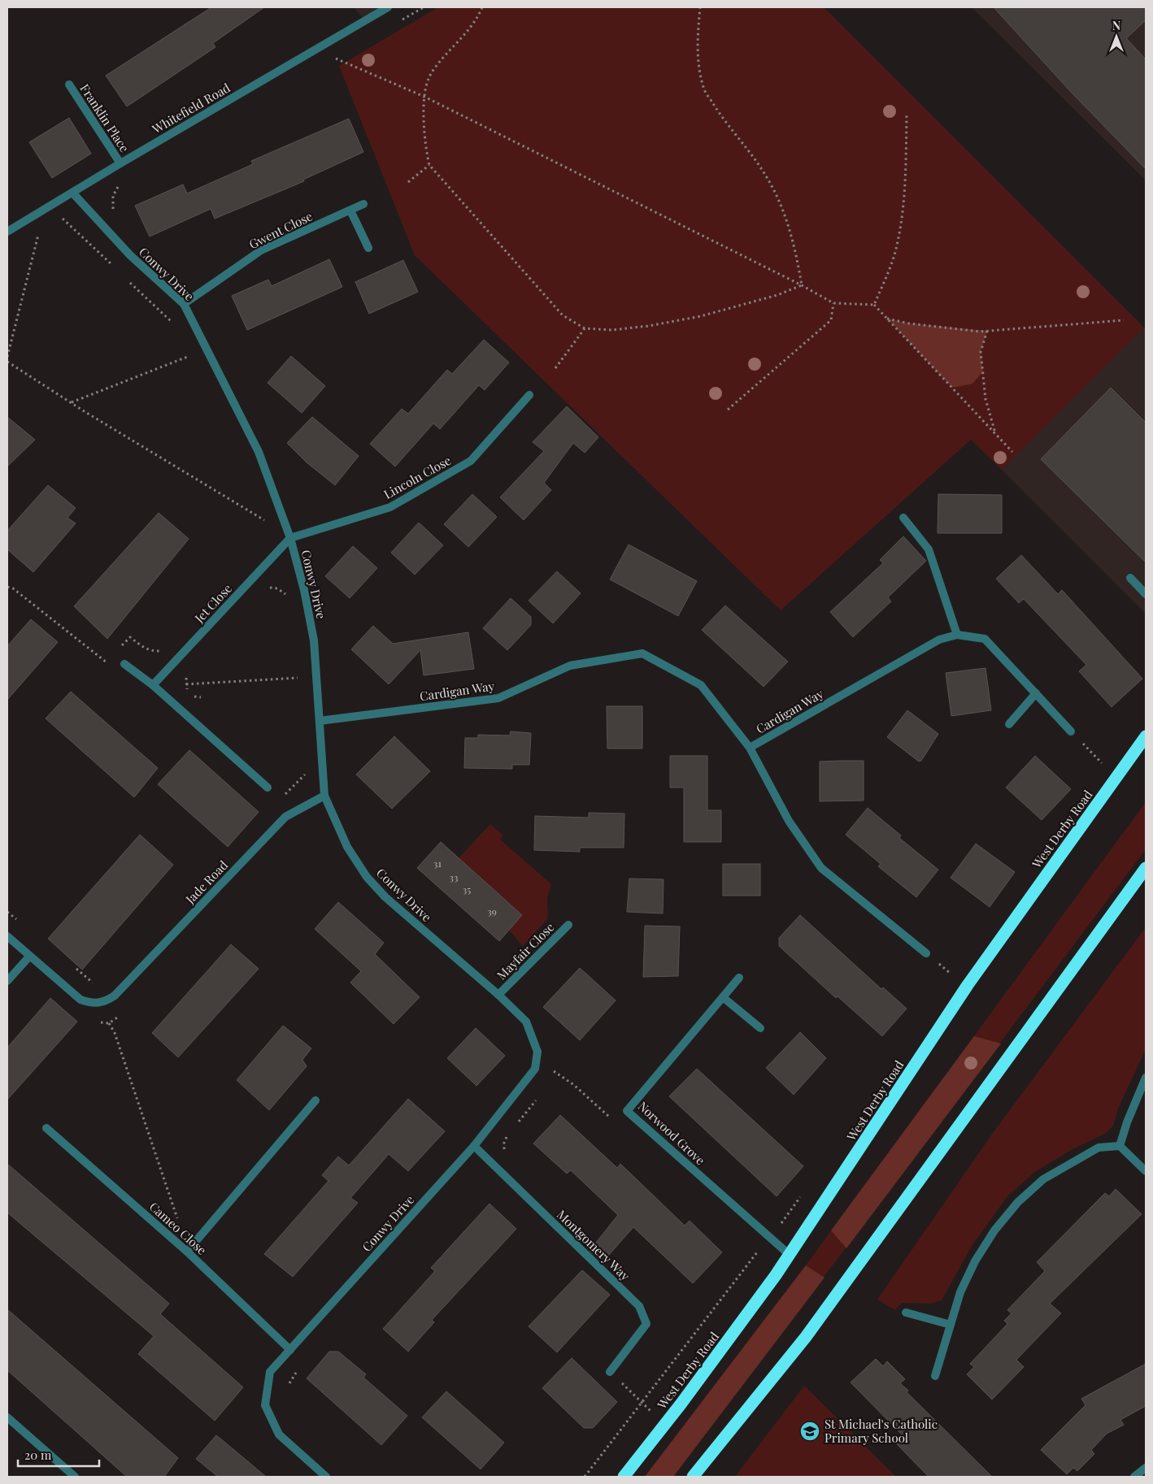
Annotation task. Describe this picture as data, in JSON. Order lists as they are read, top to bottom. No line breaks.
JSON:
{"streets":{"highway":["West Derby Road"],"street":["Whitefield Road","Franklin Place","Gwent Close","Conwy Drive","Lincoln Close","Jet Close","Cardigan Way","Jade Road","Mayfair Close","Norwood Grove","Cameo Close","Montgomery Way"]},"crossings":[["Whitefield Road","Franklin Place"],["Whitefield Road","Conwy Drive"],["Gwent Close","Conwy Drive"],["Conwy Drive","Lincoln Close"],["Conwy Drive","Jet Close"],["Conwy Drive","Cardigan Way"],["Conwy Drive","Jade Road"],["Conwy Drive","Mayfair Close"],["Conwy Drive","Cameo Close"],["Conwy Drive","Montgomery Way"],["Lincoln Close","Jet Close"],["West Derby Road","Norwood Grove"]],"places":{"school or university":["St Michael's Catholic Primary School"]},"house_numbers":["31","33","35","39"],"scale_bar":"20 m","north":"top"}
